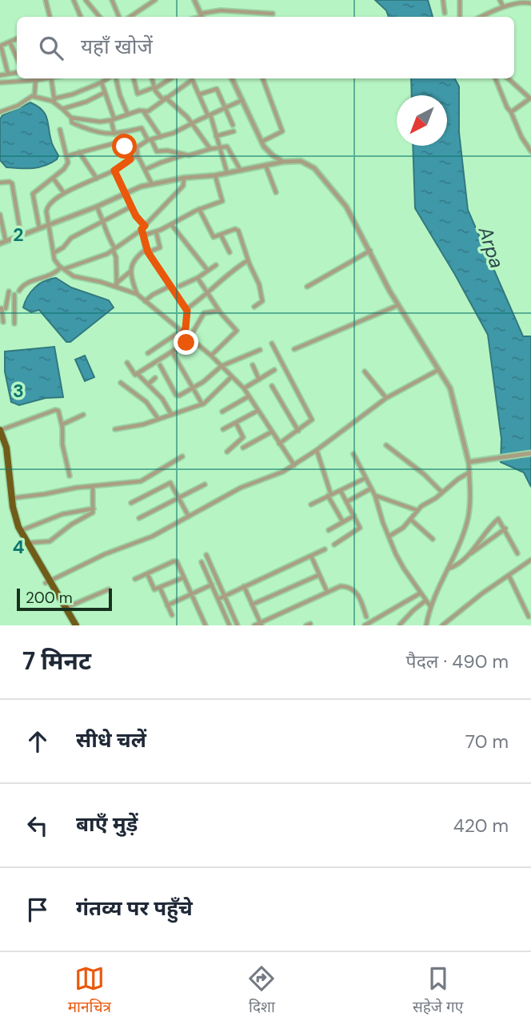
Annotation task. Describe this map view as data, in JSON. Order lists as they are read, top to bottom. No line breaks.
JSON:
{"water":["Arpa"],"scale_bar":"200 m","north":"bottom left","page":{"search":"यहाँ खोजें","scale":"200 m","heading":["7 मिनट","पैदल · 490 m"],"list":[["सीधे चलें","70 m"],["बाएँ मुड़ें","420 m"],"गंतव्य पर पहुँचे"],"nav":["मानचित्र","दिशा","सहेजे गए"]},"grid":{"rows":["2","3","4"]}}
